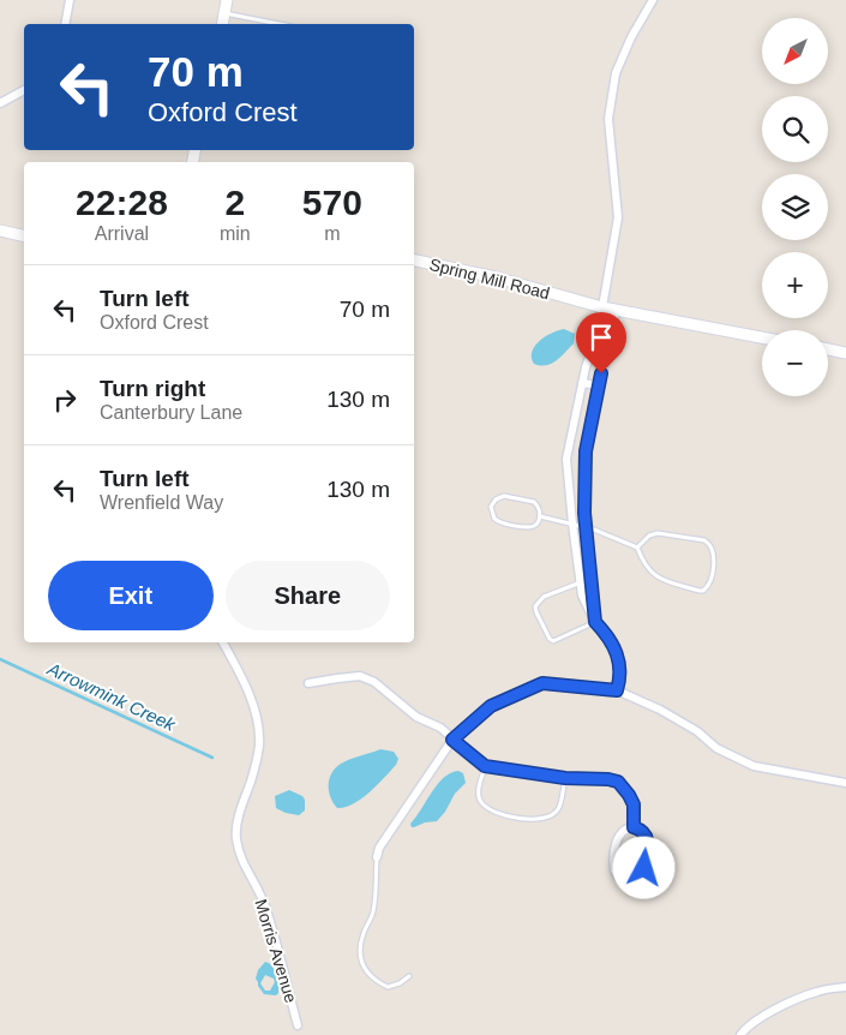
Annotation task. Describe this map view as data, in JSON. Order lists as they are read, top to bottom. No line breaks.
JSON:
{"streets":{"main road":["Spring Mill Road"],"street":["Morris Avenue"]},"water":["Arrowmink Creek"],"north":"bottom left","page":{"map_buttons":["+","−"],"turn":["70 m","Oxford Crest"],"eta":["22:28","Arrival","2","min","570","m"],"list":[{"name":"Turn left","note":"Oxford Crest","value":"70 m"},{"name":"Turn right","note":"Canterbury Lane","value":"130 m"},{"name":"Turn left","note":"Wrenfield Way","value":"130 m"}],"buttons":["Exit","Share"]}}
